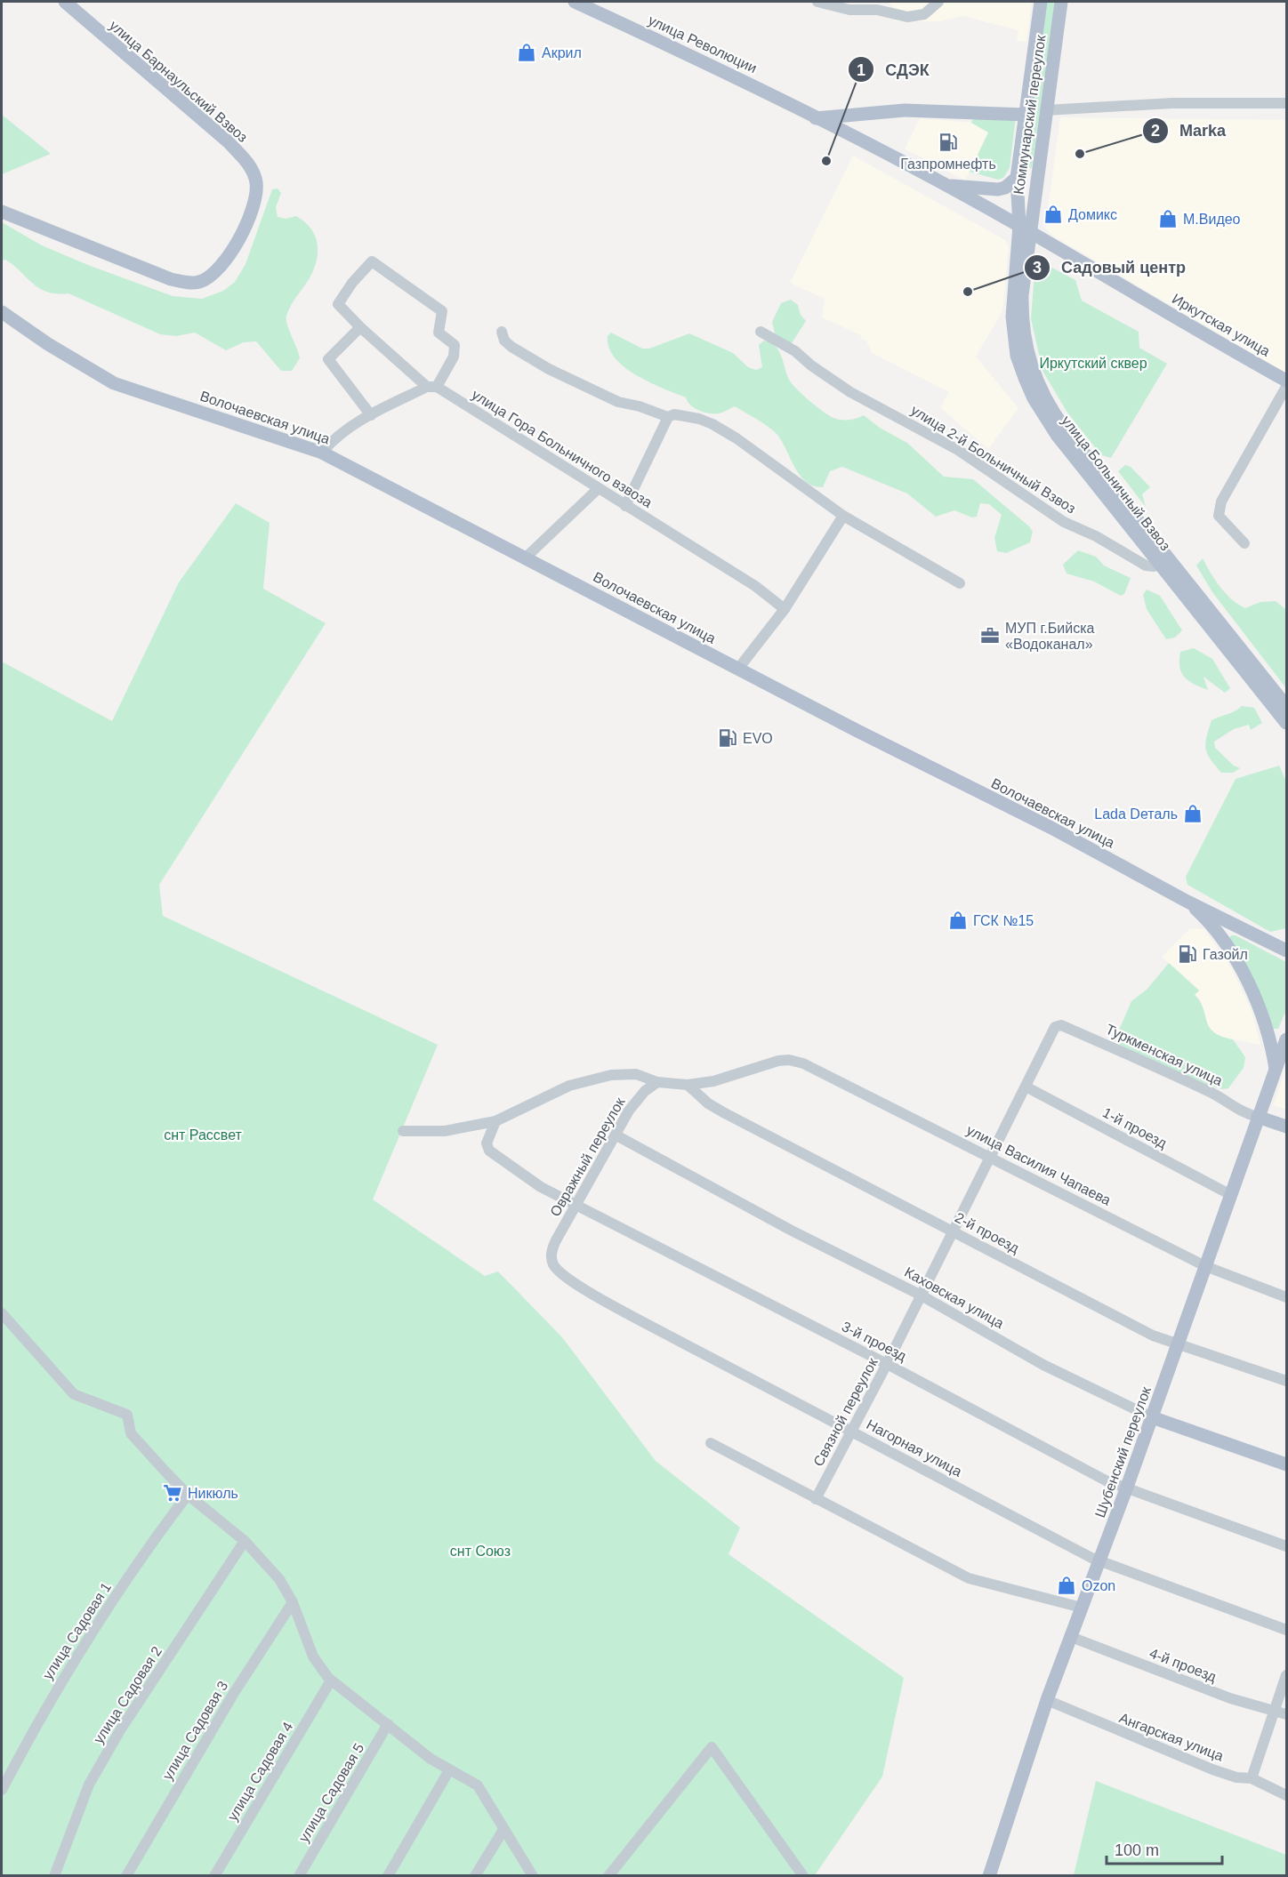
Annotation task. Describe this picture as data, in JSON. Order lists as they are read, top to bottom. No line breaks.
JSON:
{"streets":{"main road":["улица Революции","улица Барнаульский Взвоз","Коммунарский переулок","Иркутская улица","Волочаевская улица","улица Больничный Взвоз","Туркменская улица","Каховская улица","Шубенский переулок"],"street":["улица Гора Больничного взвоза","улица 2-й Больничный Взвоз","1-й проезд","Овражный переулок","улица Василия Чапаева","2-й проезд","3-й проезд","Связной переулок","Нагорная улица","улица Садовая 1","4-й проезд","улица Садовая 2","улица Садовая 3","Ангарская улица","улица Садовая 4","улица Садовая 5"]},"crossings":[["улица Революции","Коммунарский переулок"],["улица Революции","Иркутская улица"],["улица Революции","улица Больничный Взвоз"],["Коммунарский переулок","Иркутская улица"],["Коммунарский переулок","улица Больничный Взвоз"],["Иркутская улица","улица Больничный Взвоз"],["улица 2-й Больничный Взвоз","улица Больничный Взвоз"],["Туркменская улица","Связной переулок"],["Туркменская улица","Шубенский переулок"],["1-й проезд","Связной переулок"],["1-й проезд","Шубенский переулок"],["Овражный переулок","Каховская улица"],["Овражный переулок","3-й проезд"],["Овражный переулок","Нагорная улица"],["улица Василия Чапаева","2-й проезд"],["улица Василия Чапаева","Связной переулок"],["улица Василия Чапаева","Шубенский переулок"],["2-й проезд","Связной переулок"],["2-й проезд","Шубенский переулок"],["Каховская улица","Связной переулок"],["Каховская улица","Шубенский переулок"],["3-й проезд","Связной переулок"],["3-й проезд","Шубенский переулок"],["Связной переулок","Нагорная улица"],["Нагорная улица","Шубенский переулок"],["Шубенский переулок","4-й проезд"],["Шубенский переулок","Ангарская улица"]],"parks":["Иркутский сквер","снт Рассвет","снт Союз"],"places":{"shop":["Акрил","Домикс","М.Видео","Lada Dеталь","ГСК №15","Ozon"],"fuel station":["Газпромнефть","EVO","Газойл"],"other":["Marka","СДЭК","Садовый центр"],"office":["МУП г.Бийска «Водоканал»"],"supermarket":["Никюль"]},"scale_bar":"100 m"}
